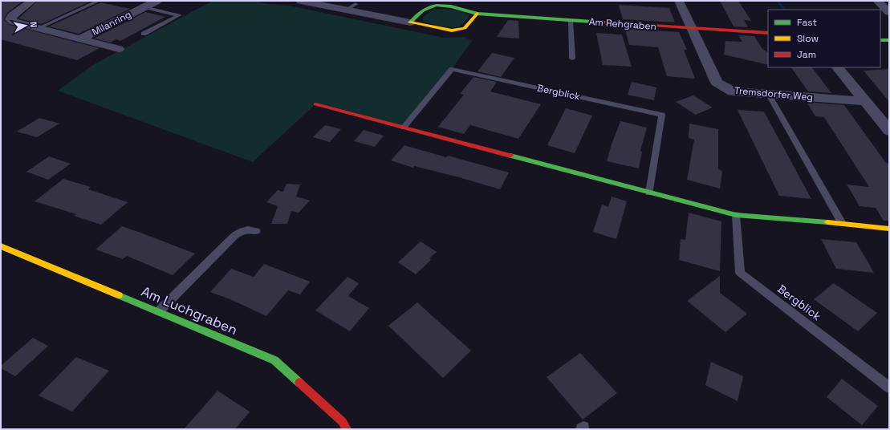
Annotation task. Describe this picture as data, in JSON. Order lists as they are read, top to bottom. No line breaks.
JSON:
{"streets":{"street":["Milanring","Am Rehgraben","Tremsdorfer Weg","Am Luchgraben"],"lane":["Bergblick"]},"crossings":[["Am Rehgraben","Tremsdorfer Weg"]],"legend":["Fast","Slow","Jam"],"north":"right"}
